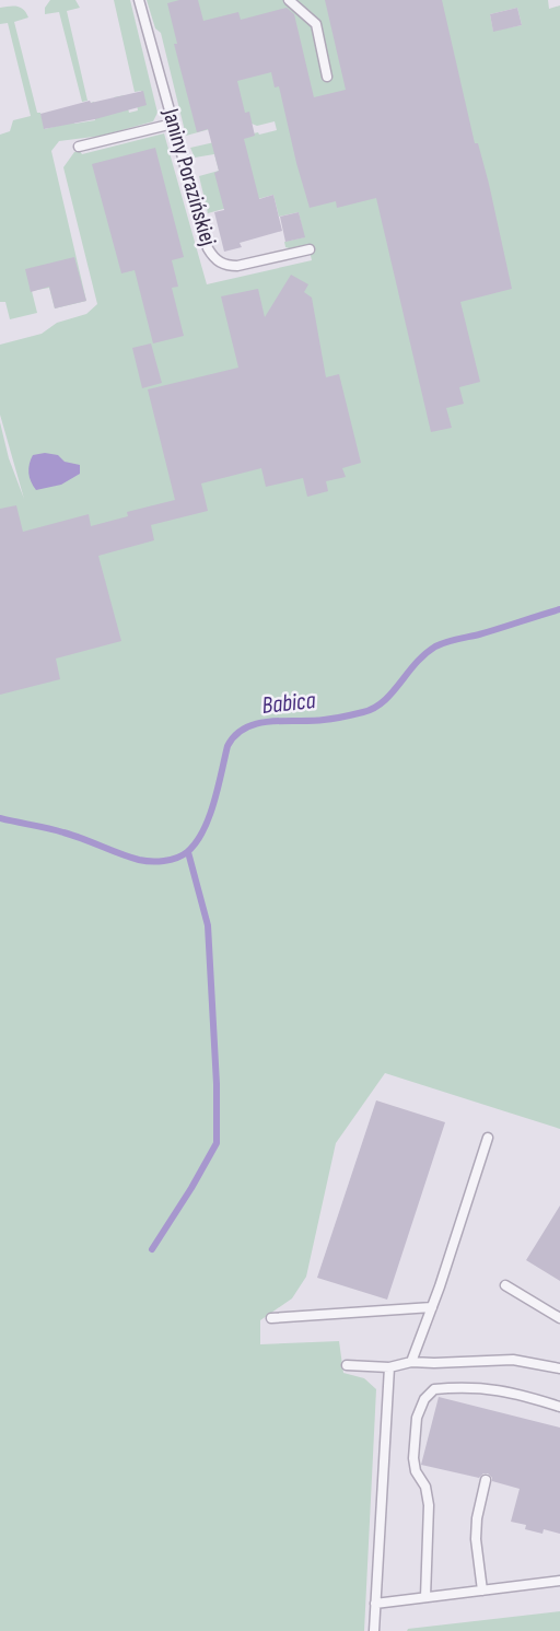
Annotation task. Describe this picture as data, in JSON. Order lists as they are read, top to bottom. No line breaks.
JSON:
{"streets":{"lane":["Janiny Porazińskiej"]},"water":["Babica"]}
